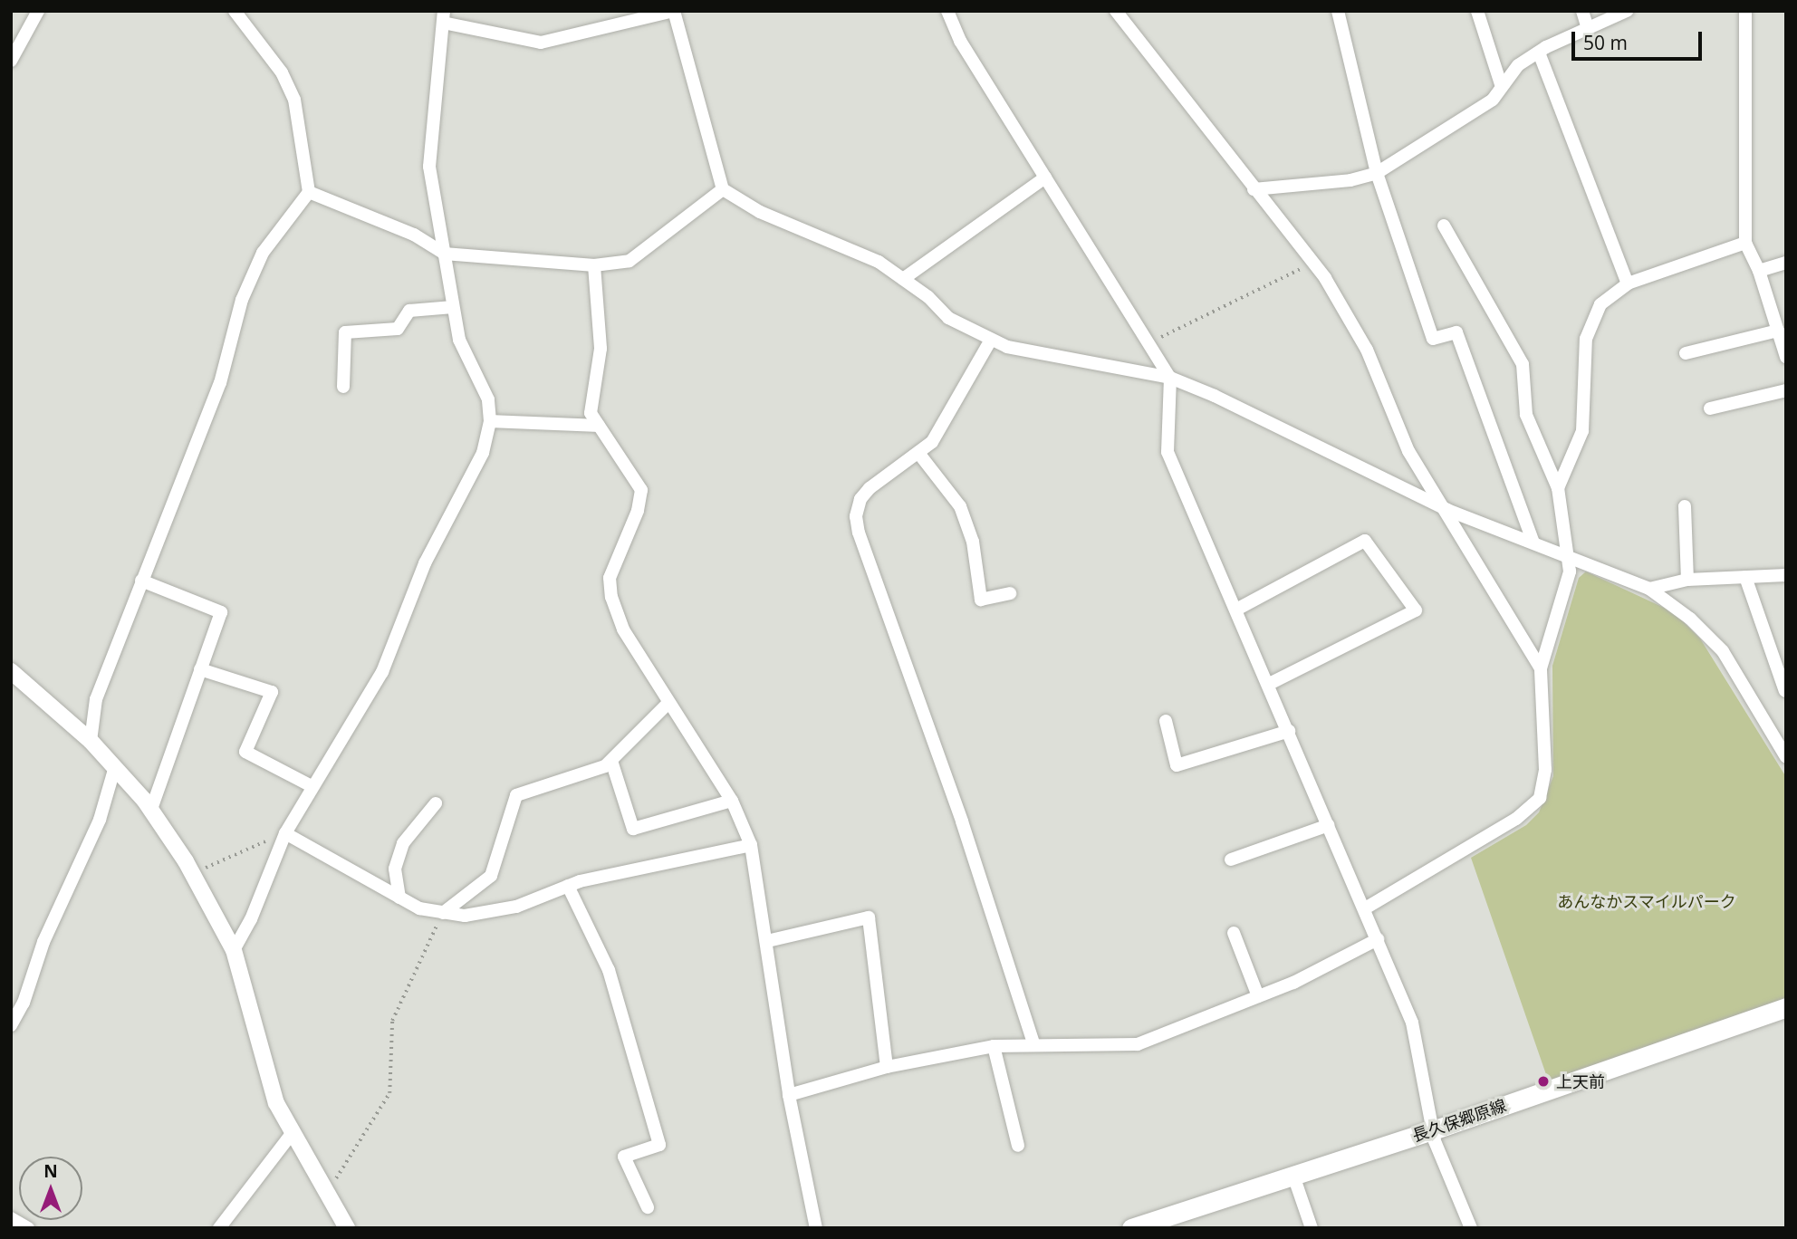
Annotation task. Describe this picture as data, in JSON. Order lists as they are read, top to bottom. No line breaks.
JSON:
{"streets":{"main road":["長久保郷原線"]},"parks":["あんなかスマイルパーク"],"places":["上天前"],"scale_bar":"50 m","north":"top"}
